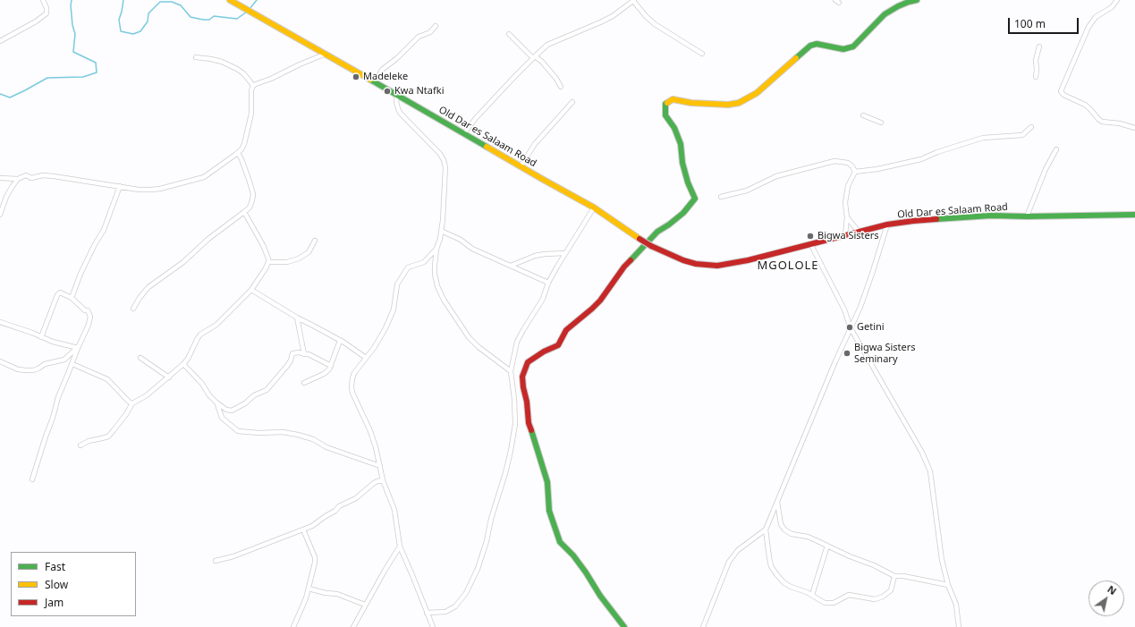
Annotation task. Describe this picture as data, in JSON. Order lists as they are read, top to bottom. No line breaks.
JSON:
{"streets":{"street":["Old Dar es Salaam Road"]},"districts":["MGOLOLE"],"places":["Madeleke","Kwa Ntafki","Bigwa Sisters","Getini","Bigwa Sisters Seminary"],"legend":["Fast","Slow","Jam"],"scale_bar":"100 m","north":"top right"}
